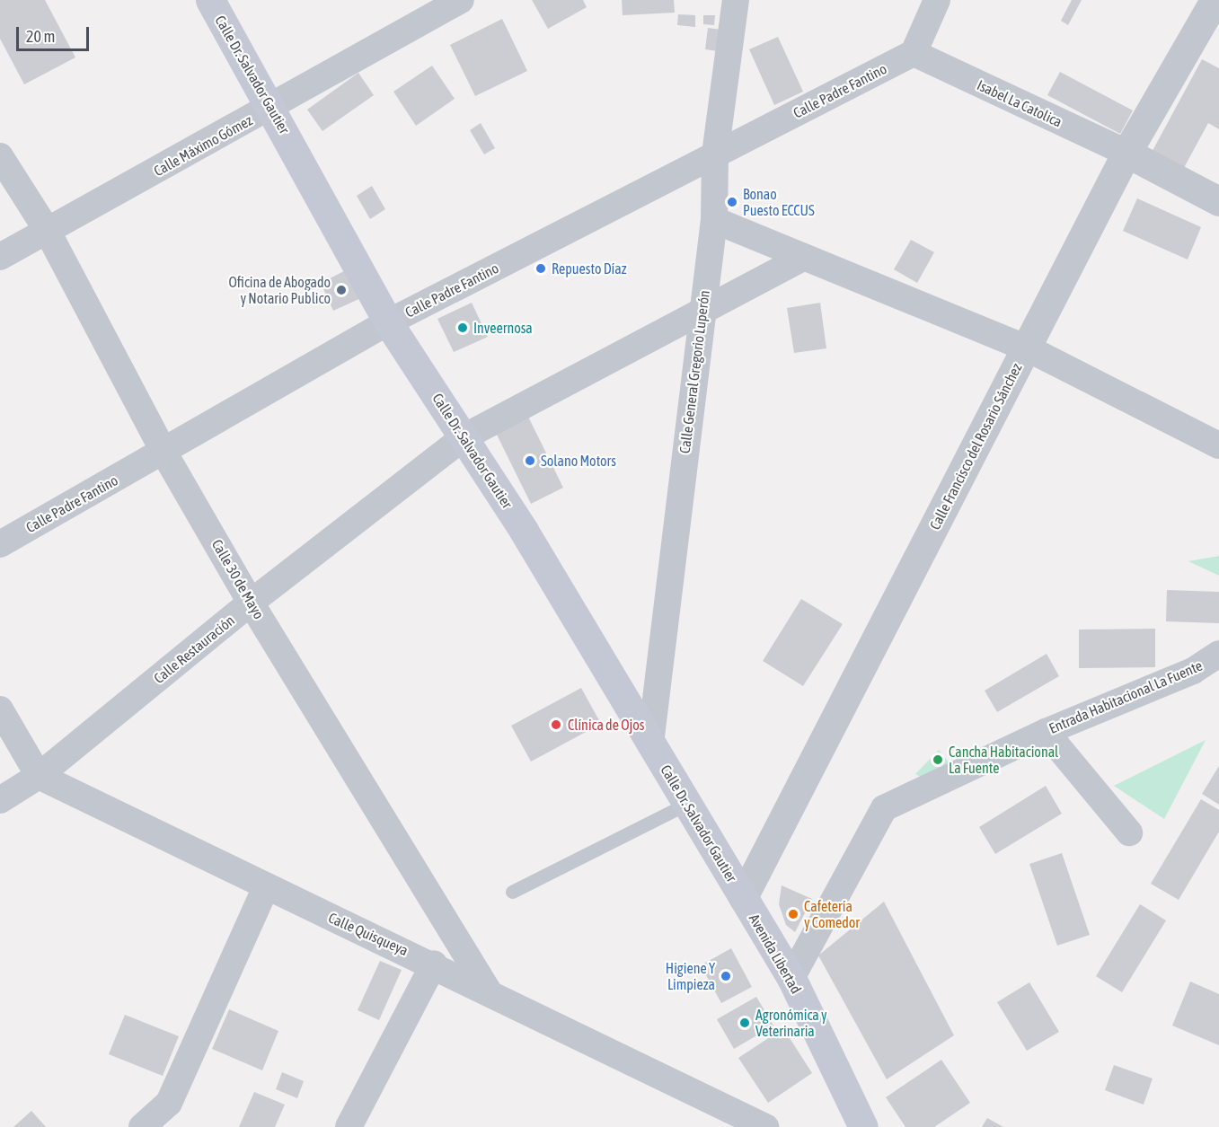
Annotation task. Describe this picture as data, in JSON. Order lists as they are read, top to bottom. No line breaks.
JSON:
{"streets":{"main road":["Calle Dr. Salvador Gautier","Avenida Libertad"],"street":["Calle Padre Fantino","Isabel La Catolica","Calle Máximo Gómez","Calle General Gregorio Luperón","Calle Francisco del Rosario Sánchez","Calle 30 de Mayo","Calle Restauración","Entrada Habitacional La Fuente","Calle Quisqueya"]},"crossings":[["Calle Dr. Salvador Gautier","Calle Padre Fantino"],["Calle Dr. Salvador Gautier","Calle Máximo Gómez"],["Calle Dr. Salvador Gautier","Calle General Gregorio Luperón"],["Calle Dr. Salvador Gautier","Calle Francisco del Rosario Sánchez"],["Calle Dr. Salvador Gautier","Calle Restauración"],["Calle Dr. Salvador Gautier","Avenida Libertad"],["Calle Padre Fantino","Isabel La Catolica"],["Calle Padre Fantino","Calle General Gregorio Luperón"],["Calle Padre Fantino","Calle 30 de Mayo"],["Isabel La Catolica","Calle Francisco del Rosario Sánchez"],["Calle Máximo Gómez","Calle 30 de Mayo"],["Calle General Gregorio Luperón","Calle Restauración"],["Calle Francisco del Rosario Sánchez","Avenida Libertad"],["Calle 30 de Mayo","Calle Restauración"],["Calle 30 de Mayo","Calle Quisqueya"],["Calle Restauración","Calle Quisqueya"],["Entrada Habitacional La Fuente","Avenida Libertad"]],"places":["Bonao Puesto ECCUS","Repuesto Díaz","Oficina de Abogado y Notario Publico","Inveernosa","Solano Motors","Clínica de Ojos","Cancha Habitacional La Fuente","Cafetería y Comedor","Higiene Y Limpieza","Agronómica y Veterinaria"],"scale_bar":"20 m"}
